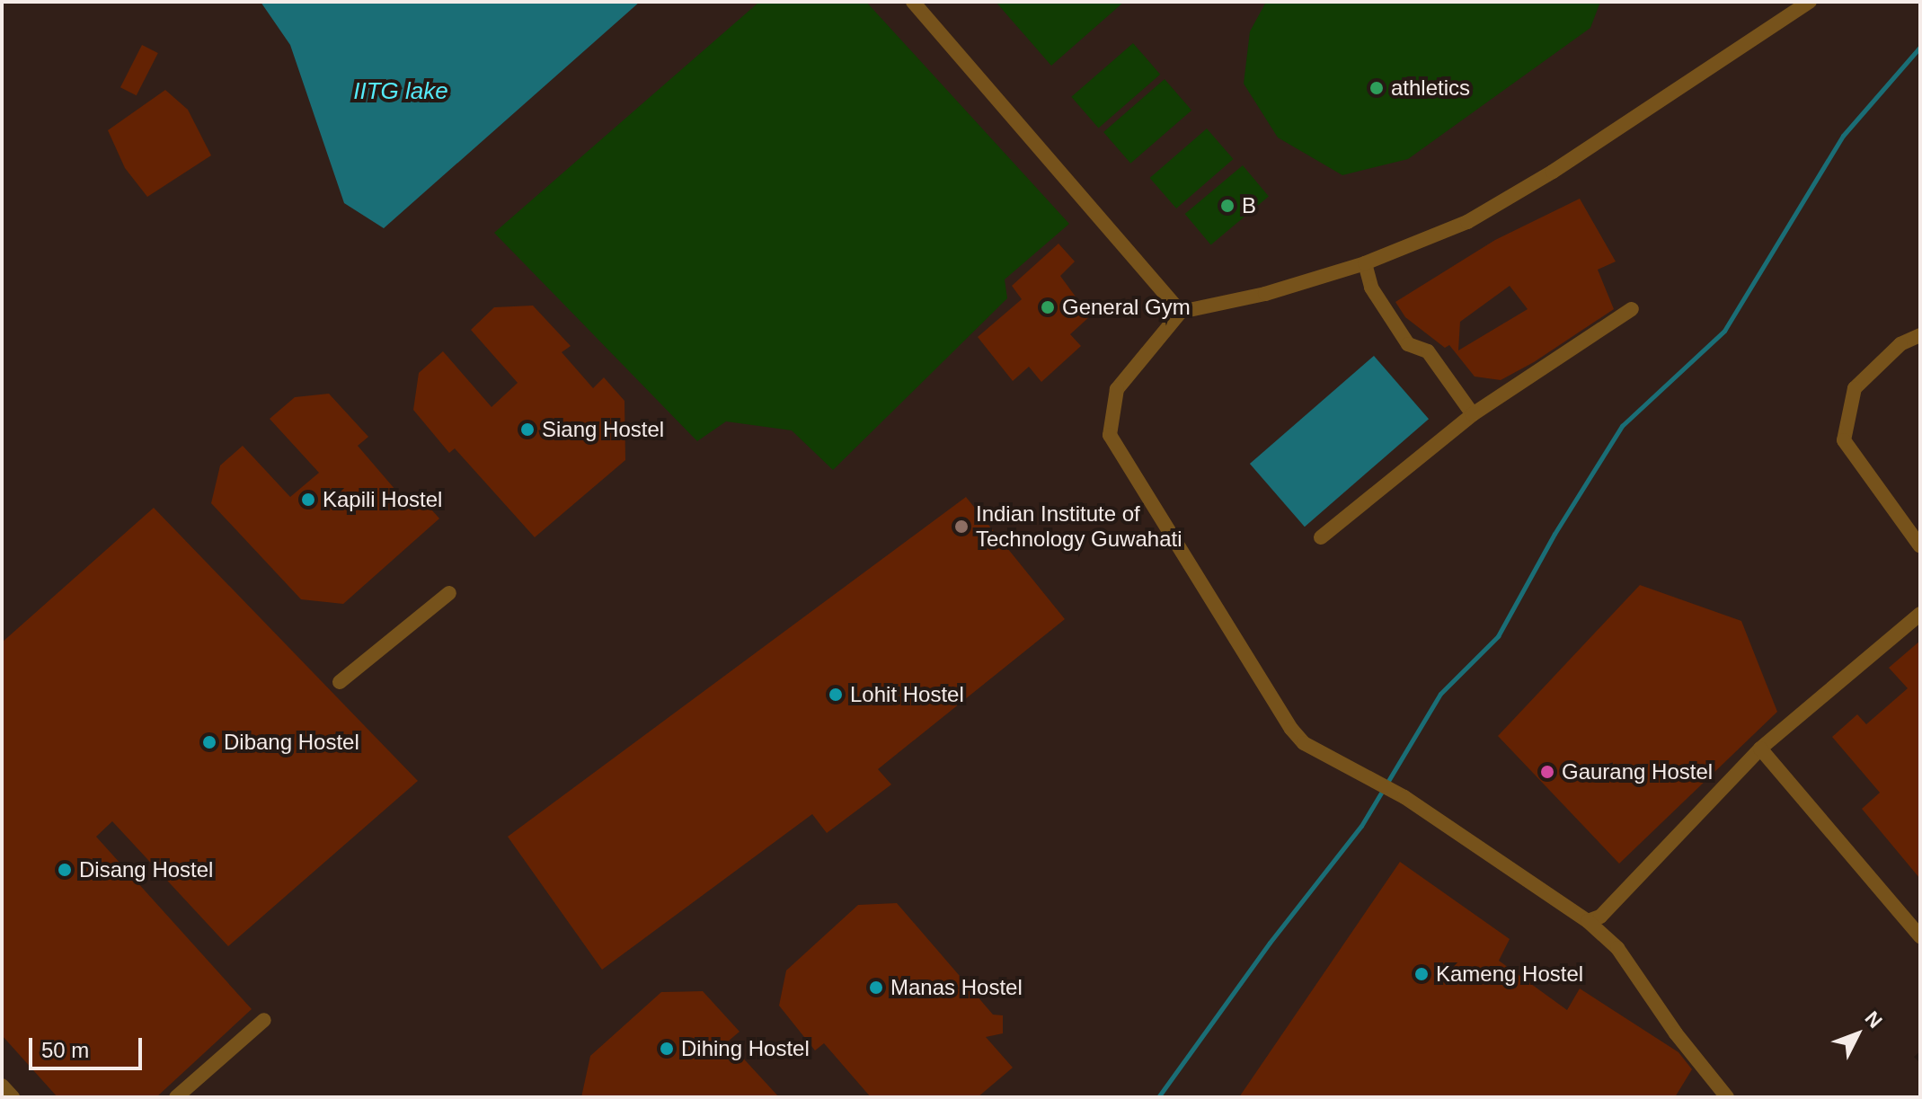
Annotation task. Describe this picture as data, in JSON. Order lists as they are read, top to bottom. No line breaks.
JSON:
{"water":["IITG lake"],"places":["athletics","B","General Gym","Siang Hostel","Kapili Hostel","Indian Institute of Technology Guwahati","Lohit Hostel","Dibang Hostel","Gaurang Hostel","Disang Hostel","Kameng Hostel","Manas Hostel","Dihing Hostel"],"scale_bar":"50 m","north":"top right"}
